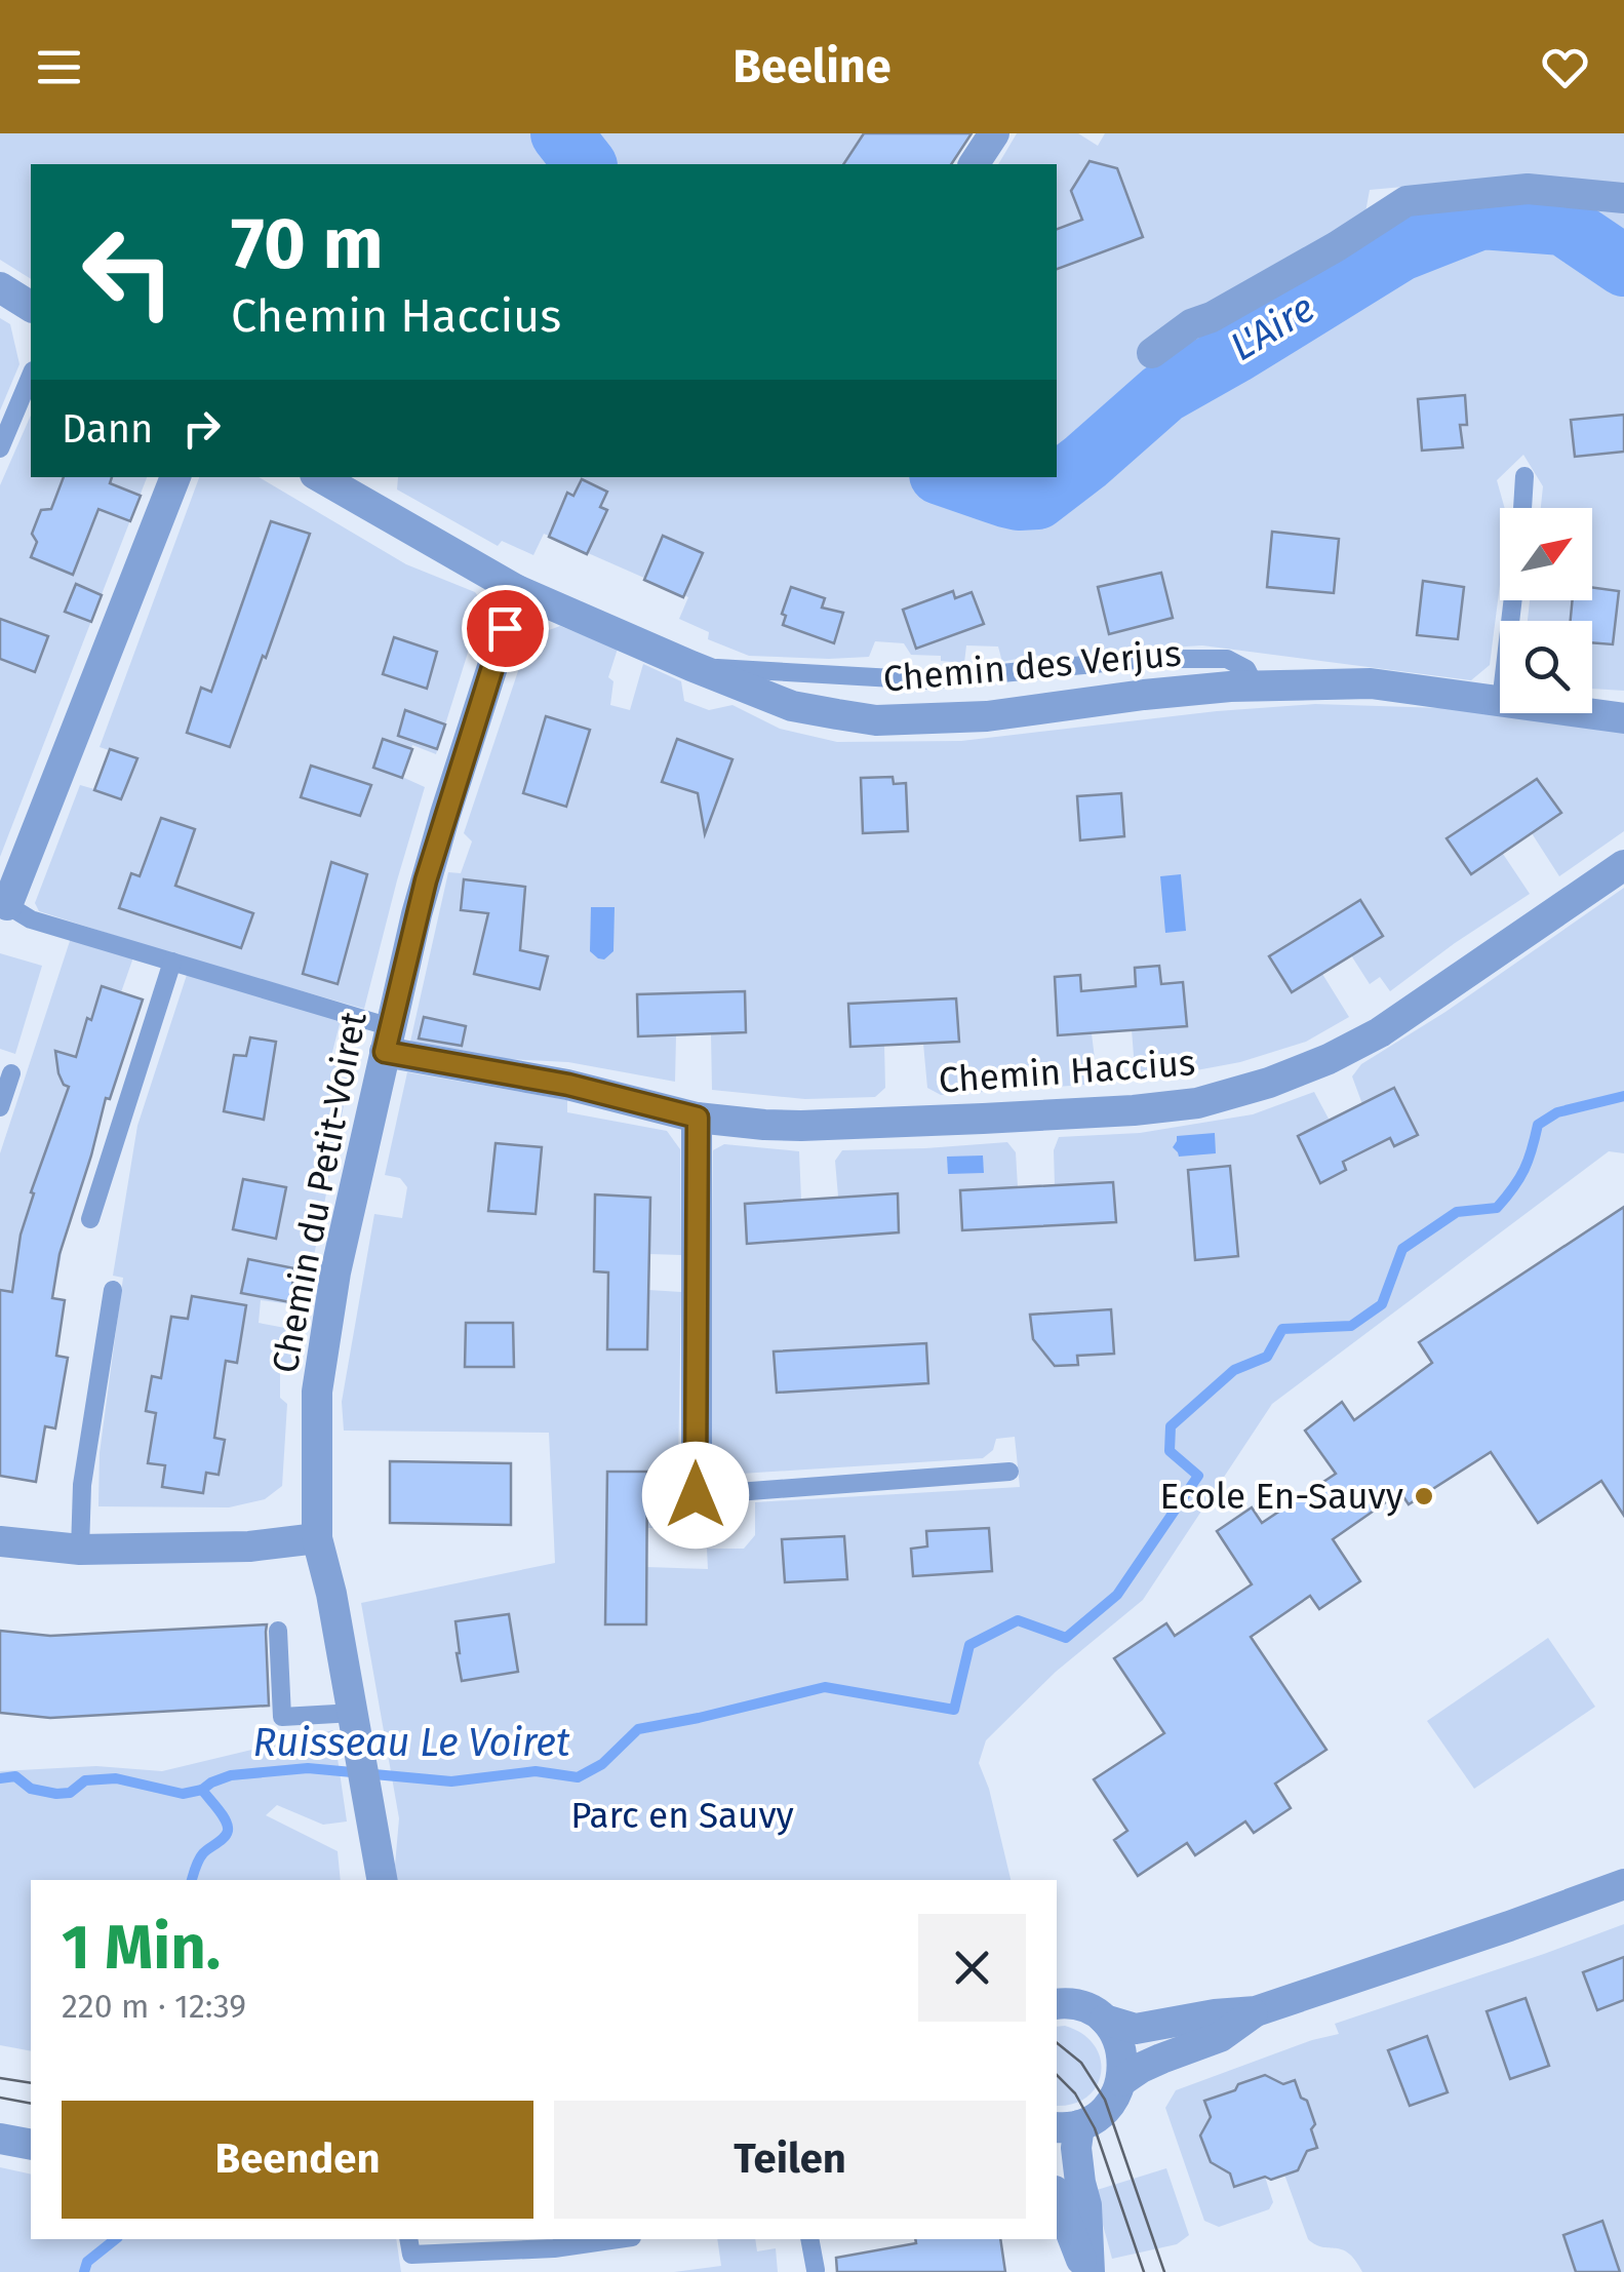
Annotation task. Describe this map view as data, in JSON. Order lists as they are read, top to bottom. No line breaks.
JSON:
{"streets":{"street":["Chemin des Verjus","Chemin Haccius","Chemin du Petit-Voiret"]},"crossings":[["Chemin des Verjus","Chemin du Petit-Voiret"],["Chemin Haccius","Chemin du Petit-Voiret"]],"water":["L'Aire","Ruisseau Le Voiret"],"parks":["Parc en Sauvy"],"places":["Ecole En-Sauvy"],"north":"top right","page":{"header":"Beeline","turn":["70 m","Chemin Haccius"],"then":"Dann","heading":["1 Min.","220 m · 12:39"],"buttons":["Beenden","Teilen"]}}
